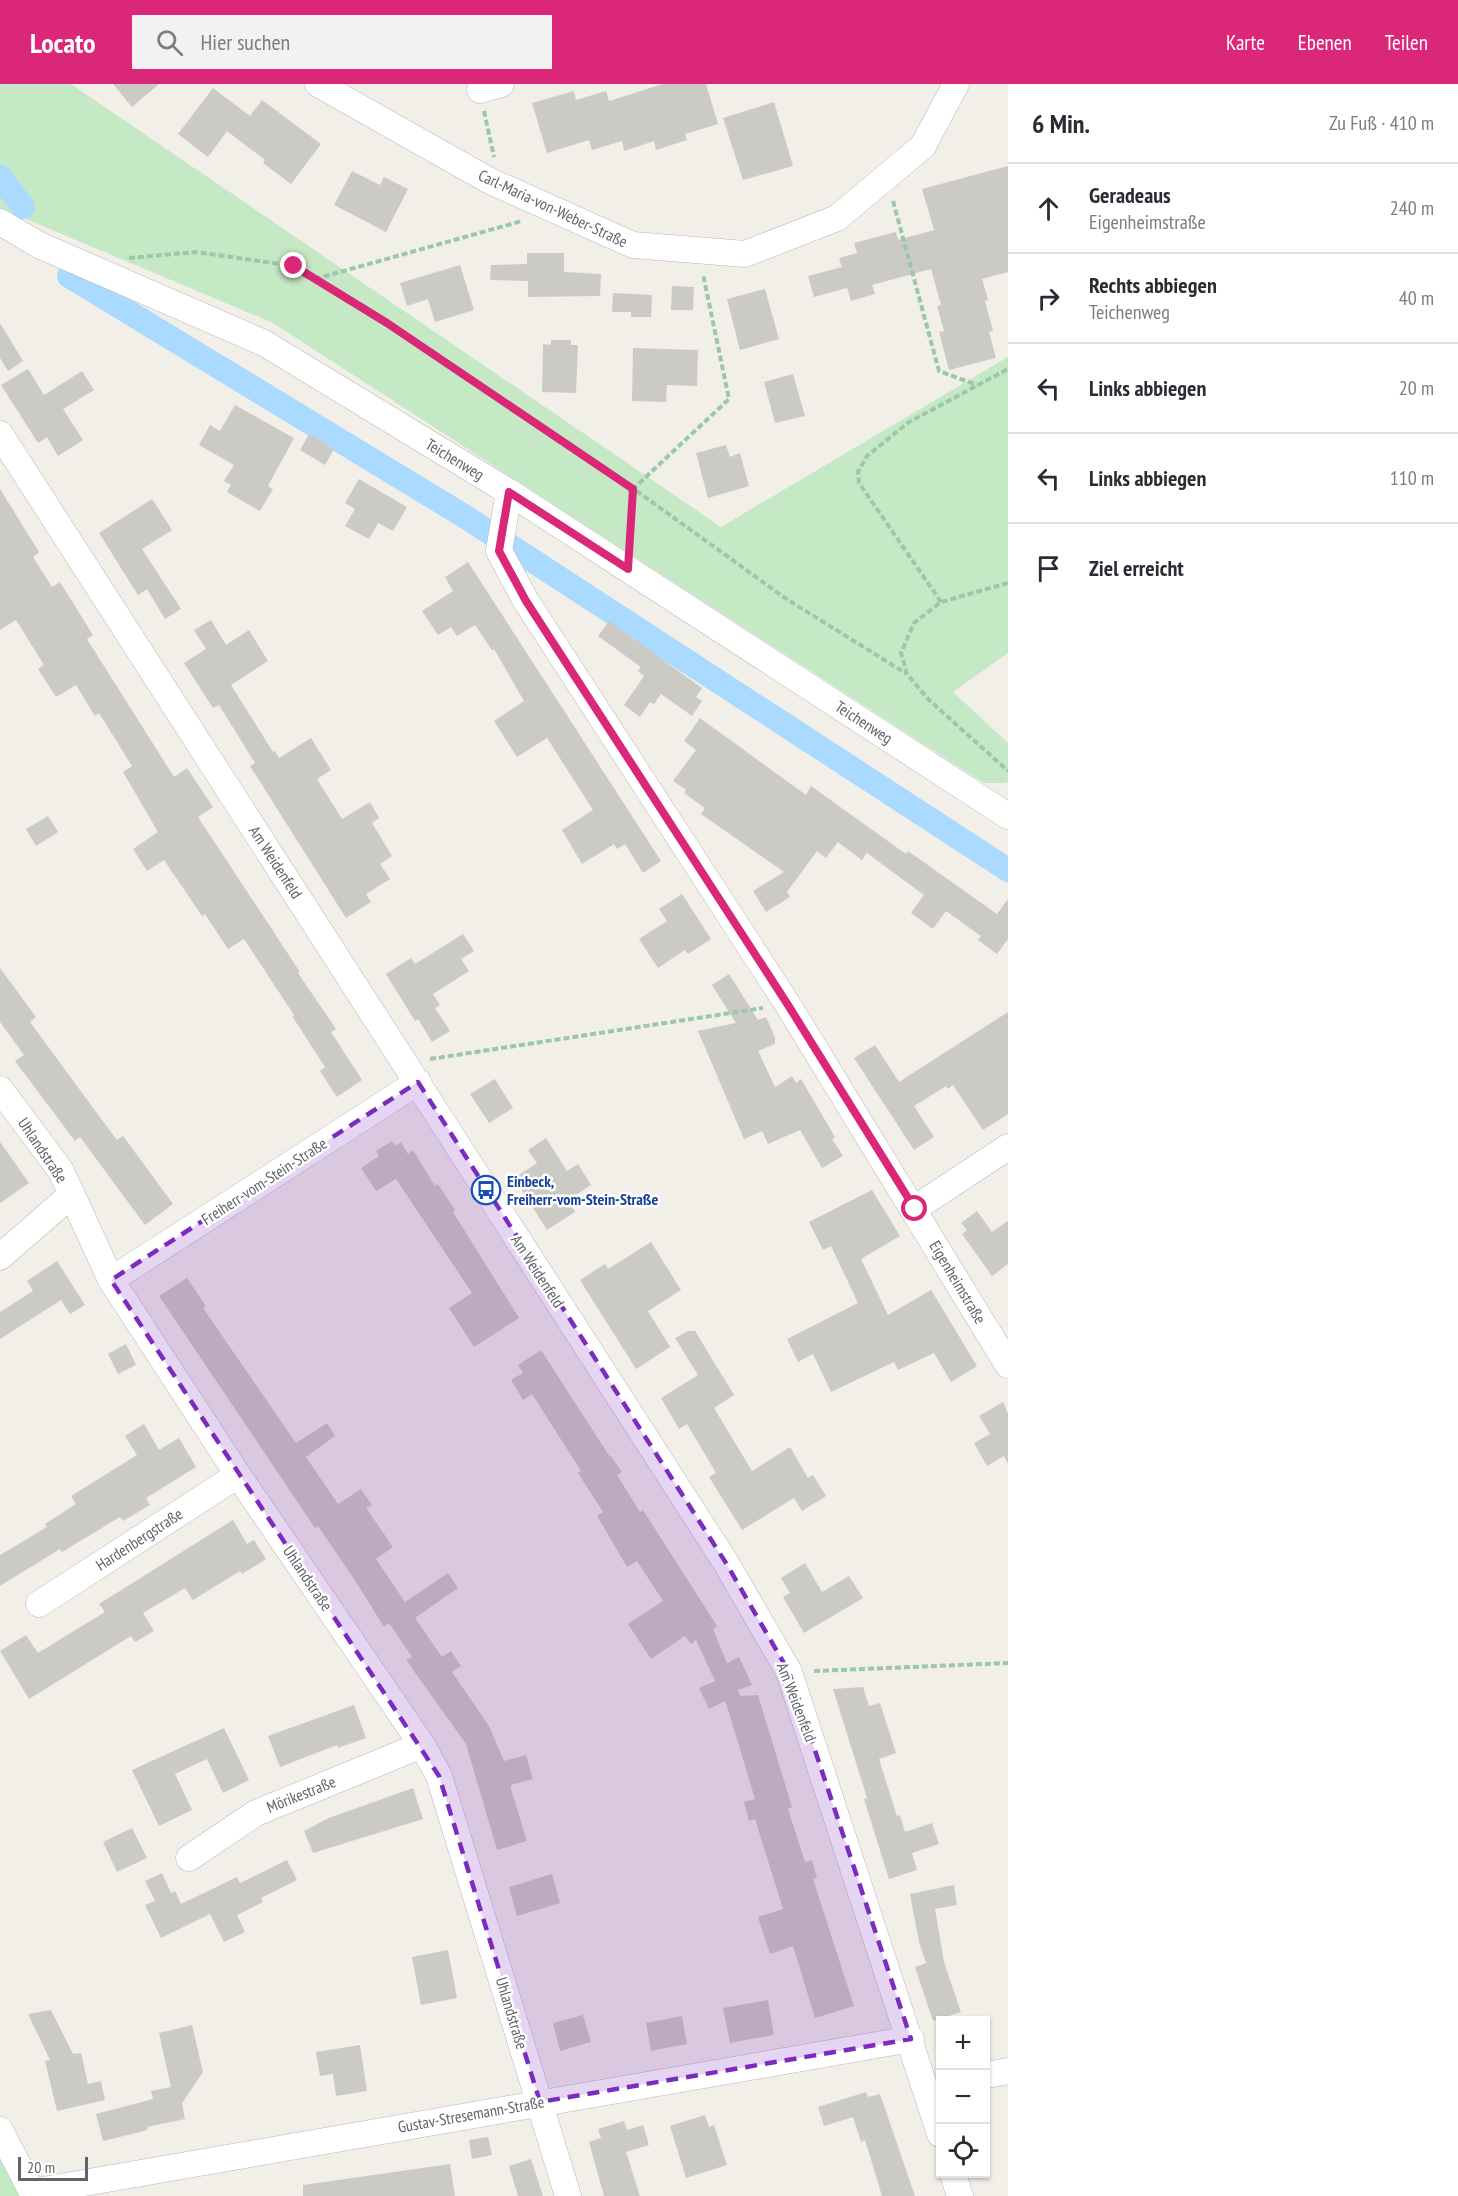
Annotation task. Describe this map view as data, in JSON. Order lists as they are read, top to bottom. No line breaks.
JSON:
{"streets":{"street":["Carl-Maria-von-Weber-Straße","Teichenweg","Am Weidenfeld","Uhlandstraße","Freiherr-vom-Stein-Straße","Eigenheimstraße","Hardenbergstraße","Mörikestraße","Gustav-Stresemann-Straße"]},"crossings":[["Teichenweg","Eigenheimstraße"],["Am Weidenfeld","Freiherr-vom-Stein-Straße"],["Am Weidenfeld","Gustav-Stresemann-Straße"],["Uhlandstraße","Freiherr-vom-Stein-Straße"],["Uhlandstraße","Hardenbergstraße"],["Uhlandstraße","Mörikestraße"],["Uhlandstraße","Gustav-Stresemann-Straße"]],"places":{"bus stop":["Einbeck, Freiherr-vom-Stein-Straße"]},"scale_bar":"20 m","page":{"header":"Locato","search":"Hier suchen","nav":["Karte","Ebenen","Teilen"],"heading":["6 Min.","Zu Fuß · 410 m"],"list":[["Geradeaus","Eigenheimstraße","240 m"],["Rechts abbiegen","Teichenweg","40 m"],["Links abbiegen","20 m"],["Links abbiegen","110 m"],"Ziel erreicht"],"map_buttons":["+","−"],"scale":"20 m"}}
